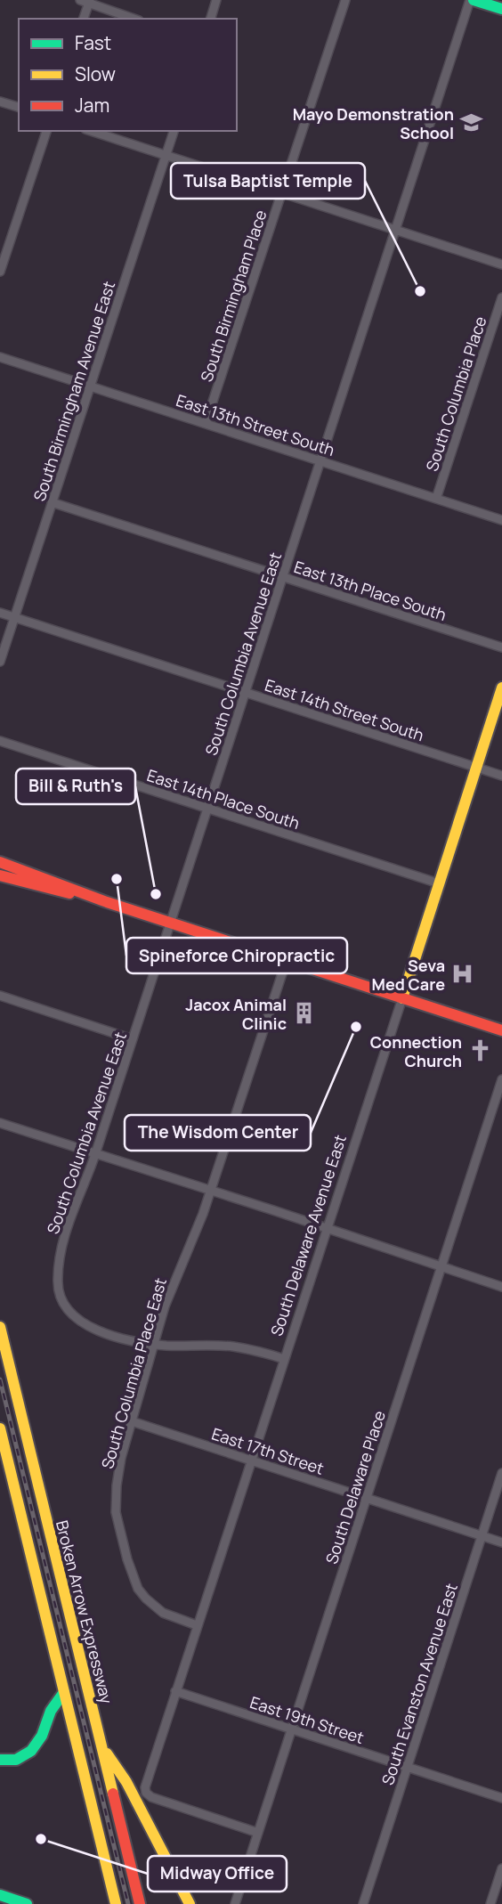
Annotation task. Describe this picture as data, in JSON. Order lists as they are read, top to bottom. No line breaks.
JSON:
{"streets":{"main road":["South Delaware Avenue East","Broken Arrow Expressway"],"street":["South Birmingham Place","South Birmingham Avenue East","South Columbia Place","East 13th Street South","East 13th Place South","South Columbia Avenue East","East 14th Street South","East 14th Place South","South Columbia Place East","East 17th Street","South Delaware Place","South Evanston Avenue East","East 19th Street"]},"crossings":[["South Birmingham Place","East 13th Street South"],["South Birmingham Avenue East","East 13th Street South"],["South Birmingham Avenue East","East 13th Place South"],["South Birmingham Avenue East","East 14th Street South"],["South Columbia Place","East 13th Street South"],["East 13th Street South","South Columbia Avenue East"],["East 13th Place South","South Columbia Avenue East"],["South Columbia Avenue East","East 14th Street South"],["South Columbia Avenue East","East 14th Place South"],["South Columbia Avenue East","South Columbia Place East"],["East 14th Street South","South Delaware Avenue East"],["East 14th Place South","South Delaware Avenue East"],["South Delaware Avenue East","South Columbia Place East"],["South Delaware Avenue East","East 17th Street"],["South Delaware Avenue East","South Delaware Place"],["South Delaware Avenue East","East 19th Street"],["South Columbia Place East","East 17th Street"],["East 17th Street","South Delaware Place"],["East 17th Street","South Evanston Avenue East"],["South Delaware Place","East 19th Street"],["South Evanston Avenue East","East 19th Street"]],"places":{"school or university":["Mayo Demonstration School"],"other":["Tulsa Baptist Temple","Spineforce Chiropractic","Bill & Ruth's","The Wisdom Center","Midway Office"],"hospital":["Seva Med Care"],"building":["Jacox Animal Clinic"],"church":["Connection Church"]},"legend":["Fast","Slow","Jam"]}
